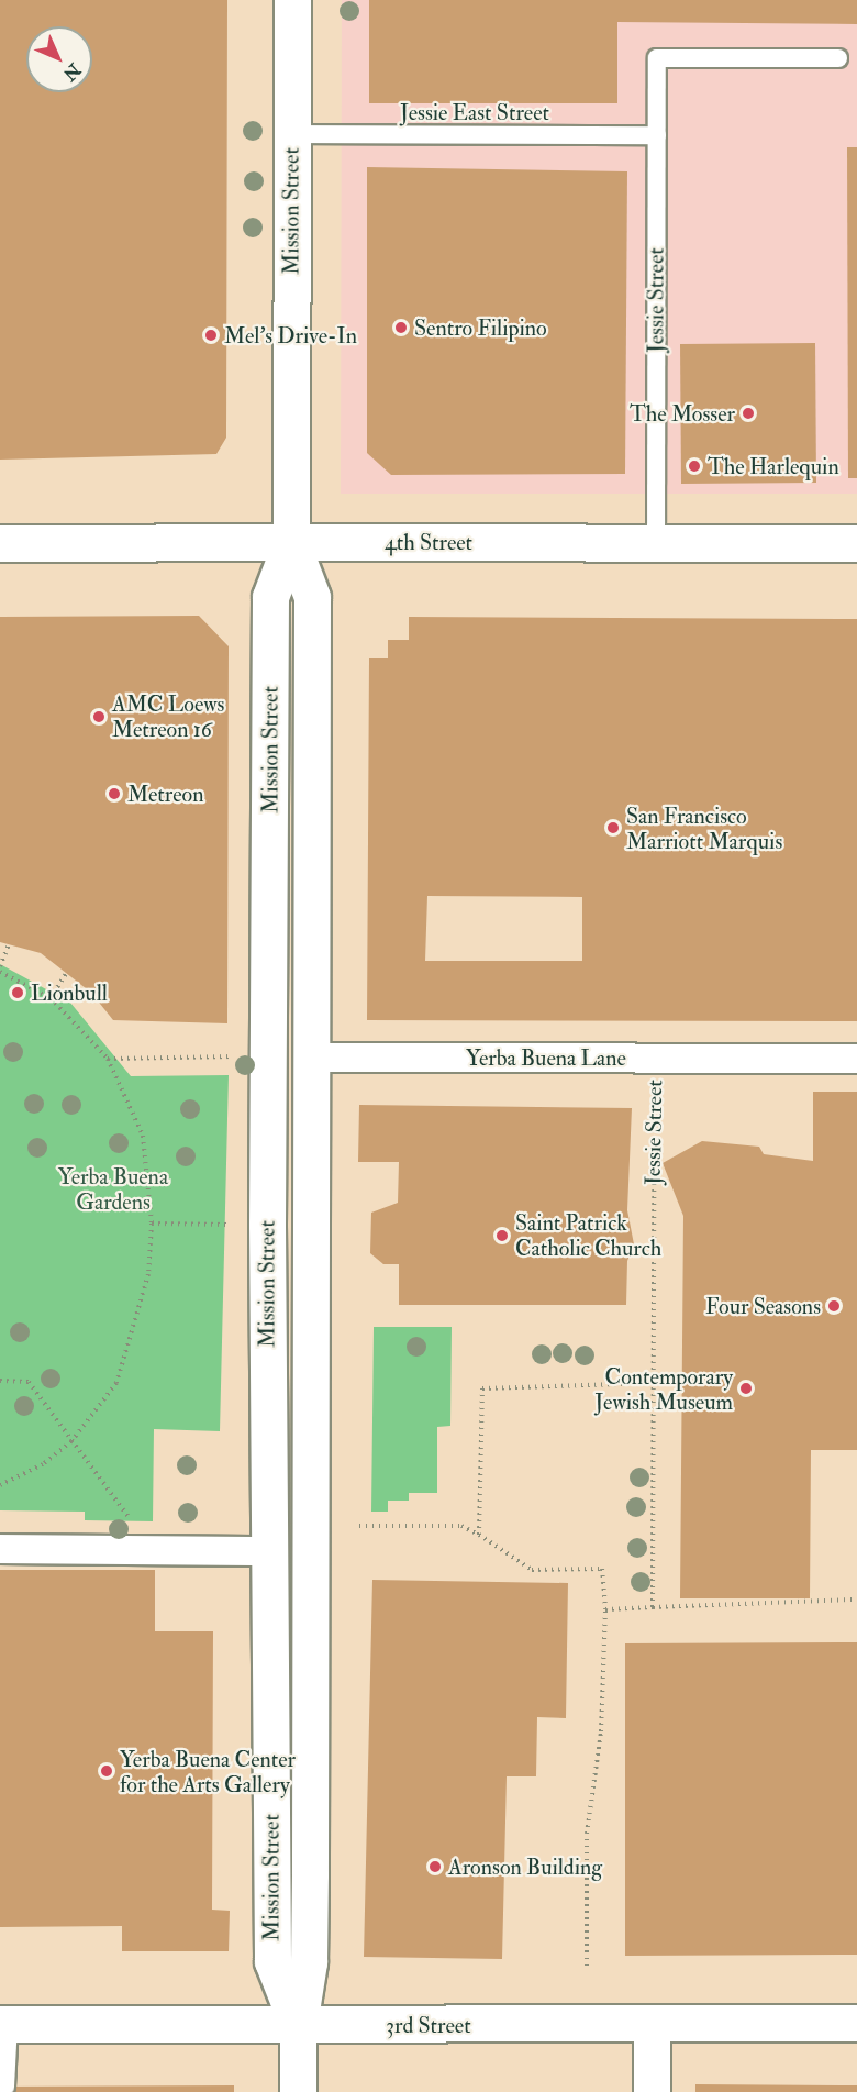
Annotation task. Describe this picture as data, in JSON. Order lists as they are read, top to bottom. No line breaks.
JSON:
{"streets":{"main road":["Mission Street","4th Street","3rd Street"],"street":["Yerba Buena Lane"],"lane":["Jessie East Street","Jessie Street"]},"crossings":[["Jessie East Street","Mission Street"],["Jessie East Street","Jessie Street"],["Mission Street","4th Street"],["Mission Street","Yerba Buena Lane"],["Mission Street","3rd Street"],["Jessie Street","4th Street"],["Jessie Street","Yerba Buena Lane"]],"parks":["Yerba Buena Gardens"],"places":["Sentro Filipino","Mel's Drive-In","The Mosser","The Harlequin","AMC Loews Metreon 16","Metreon","San Francisco Marriott Marquis","Lionbull","Saint Patrick Catholic Church","Four Seasons","Contemporary Jewish Museum","Yerba Buena Center for the Arts Gallery","Aronson Building"],"north":"bottom right"}
